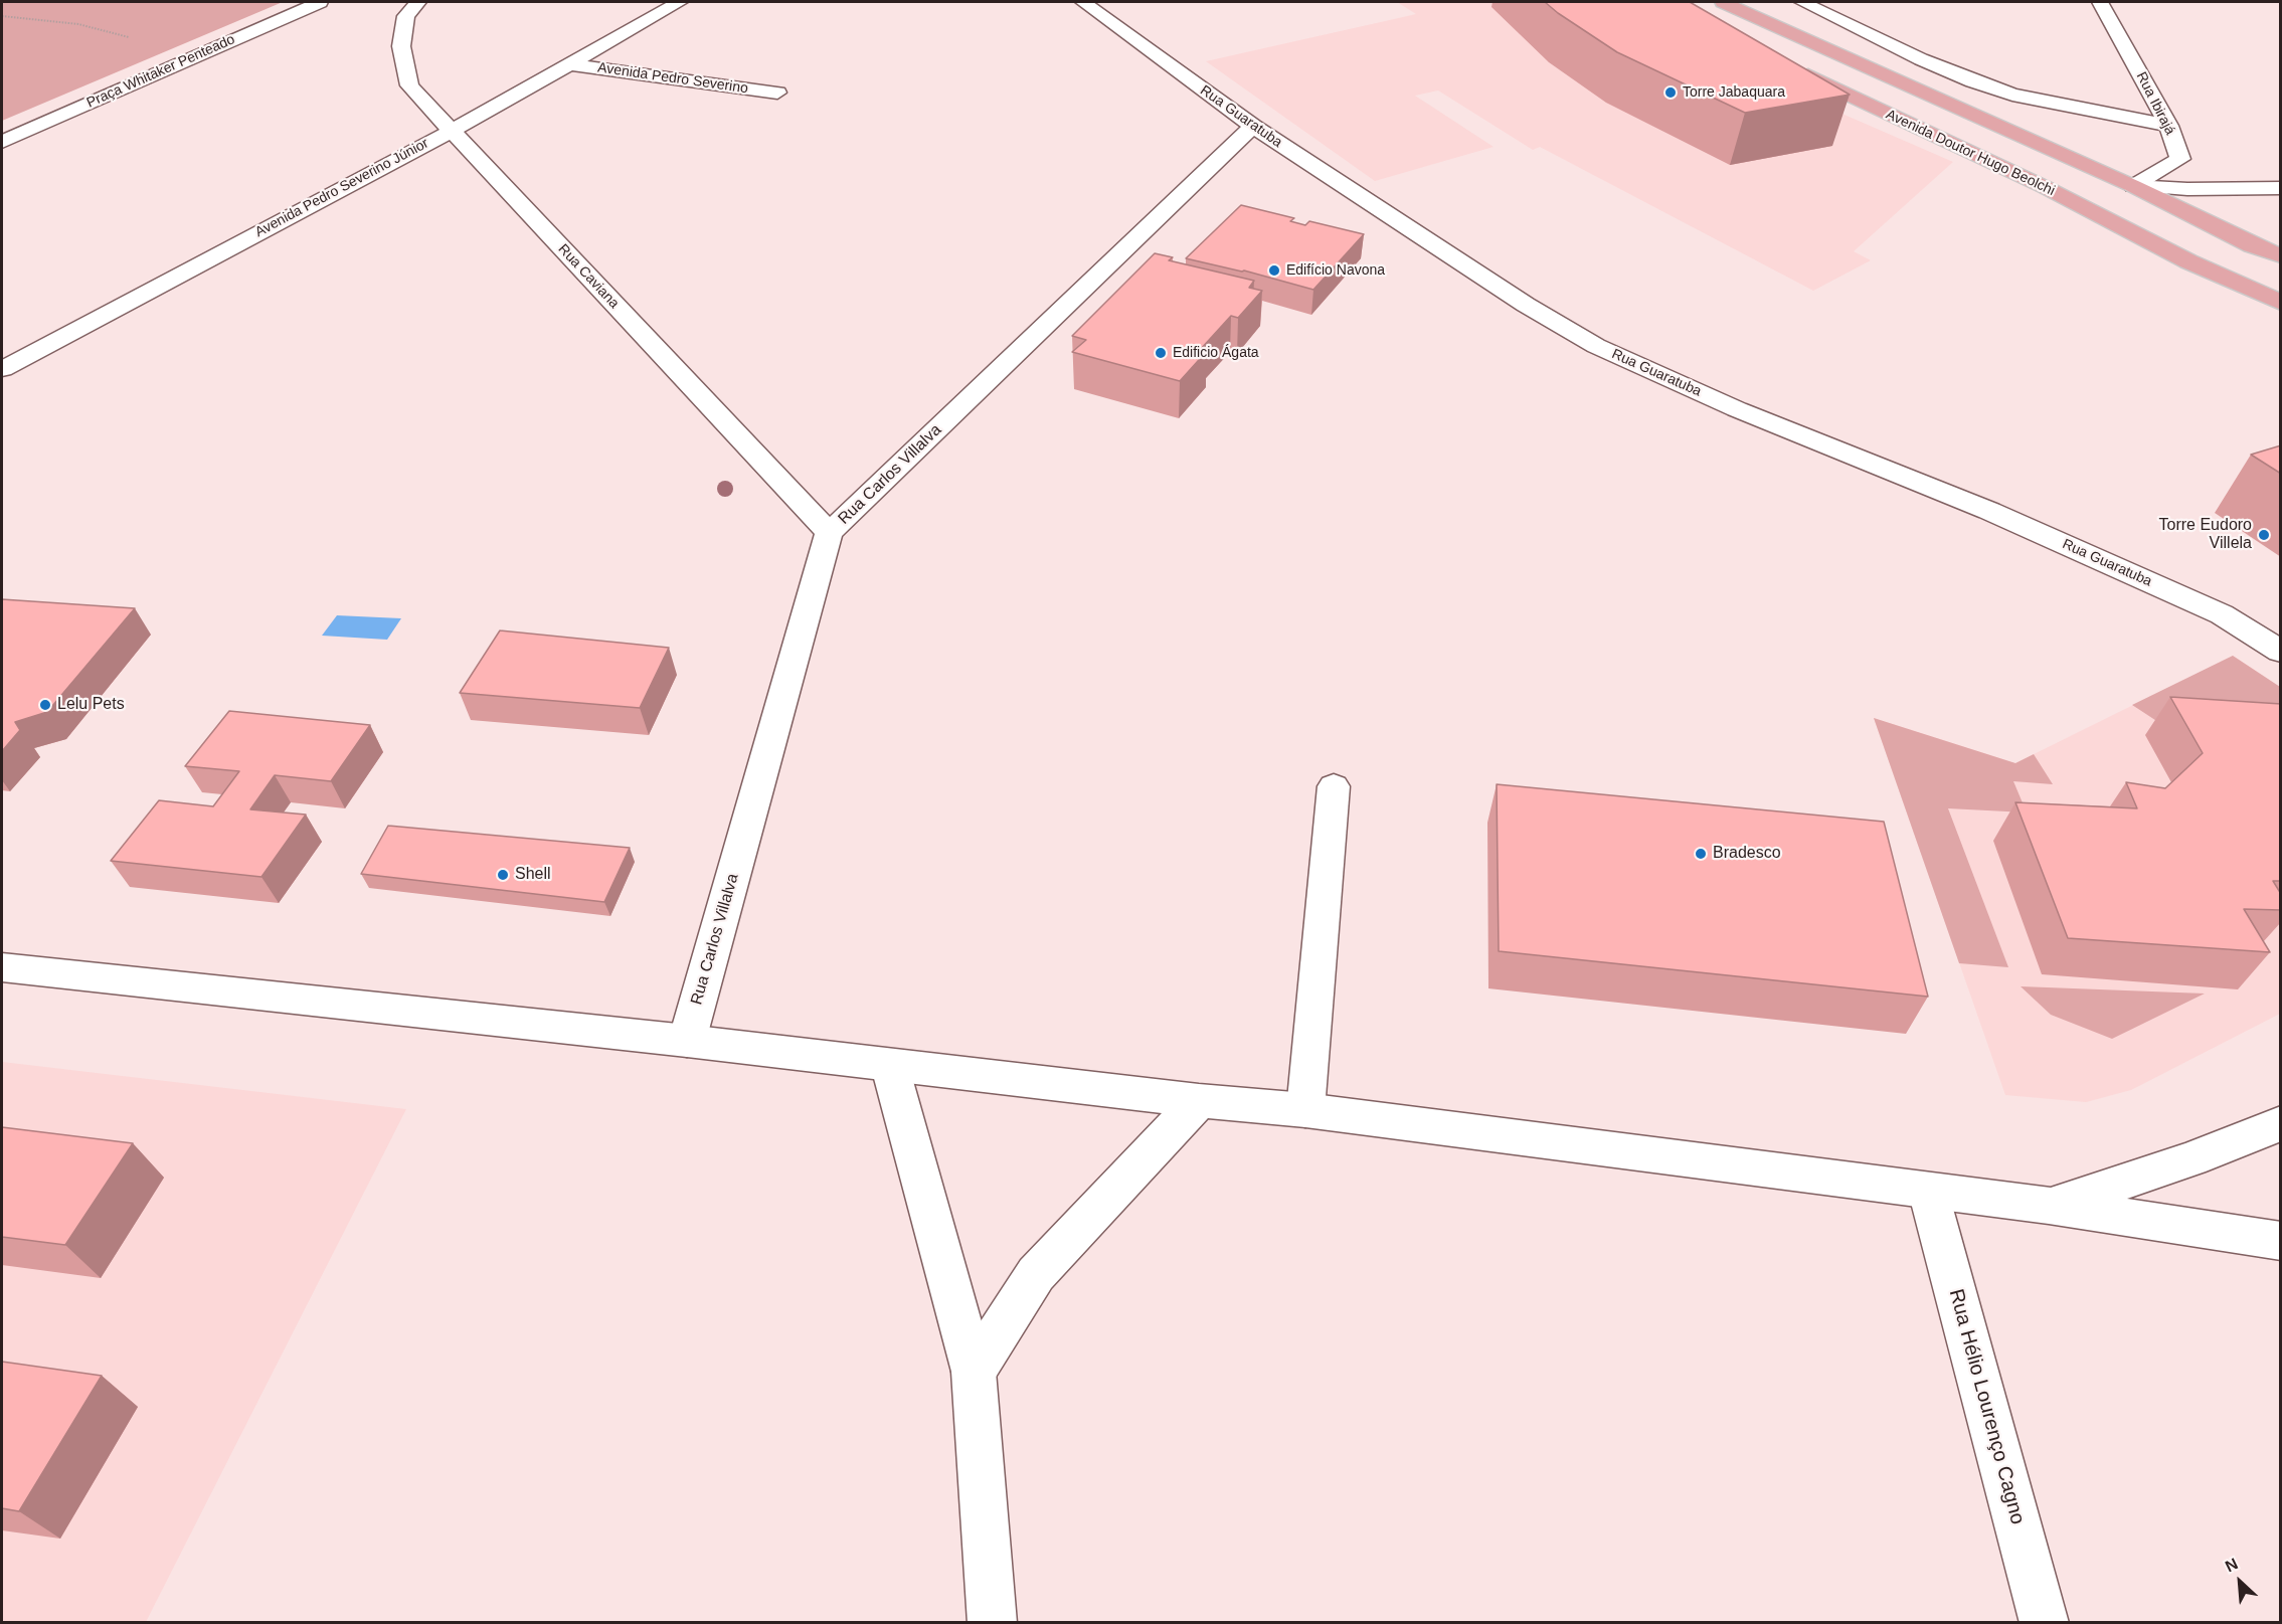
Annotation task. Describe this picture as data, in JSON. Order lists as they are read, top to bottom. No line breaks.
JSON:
{"streets":{"main road":["Avenida Doutor Hugo Beolchi"],"street":["Praça Whitaker Penteado","Avenida Pedro Severino","Rua Ibirajá","Rua Guaratuba","Avenida Pedro Severino Júnior","Rua Caviana","Rua Carlos Villalva","Rua Hélio Lourenço Cagno"]},"crossings":[["Avenida Pedro Severino","Avenida Pedro Severino Júnior"],["Rua Guaratuba","Rua Carlos Villalva"],["Avenida Pedro Severino Júnior","Rua Caviana"],["Rua Caviana","Rua Carlos Villalva"]],"places":["Torre Jabaquara","Edifício Navona","Edificio Ágata","Torre Eudoro Villela","Lelu Pets","Bradesco","Shell"],"north":"top left"}
